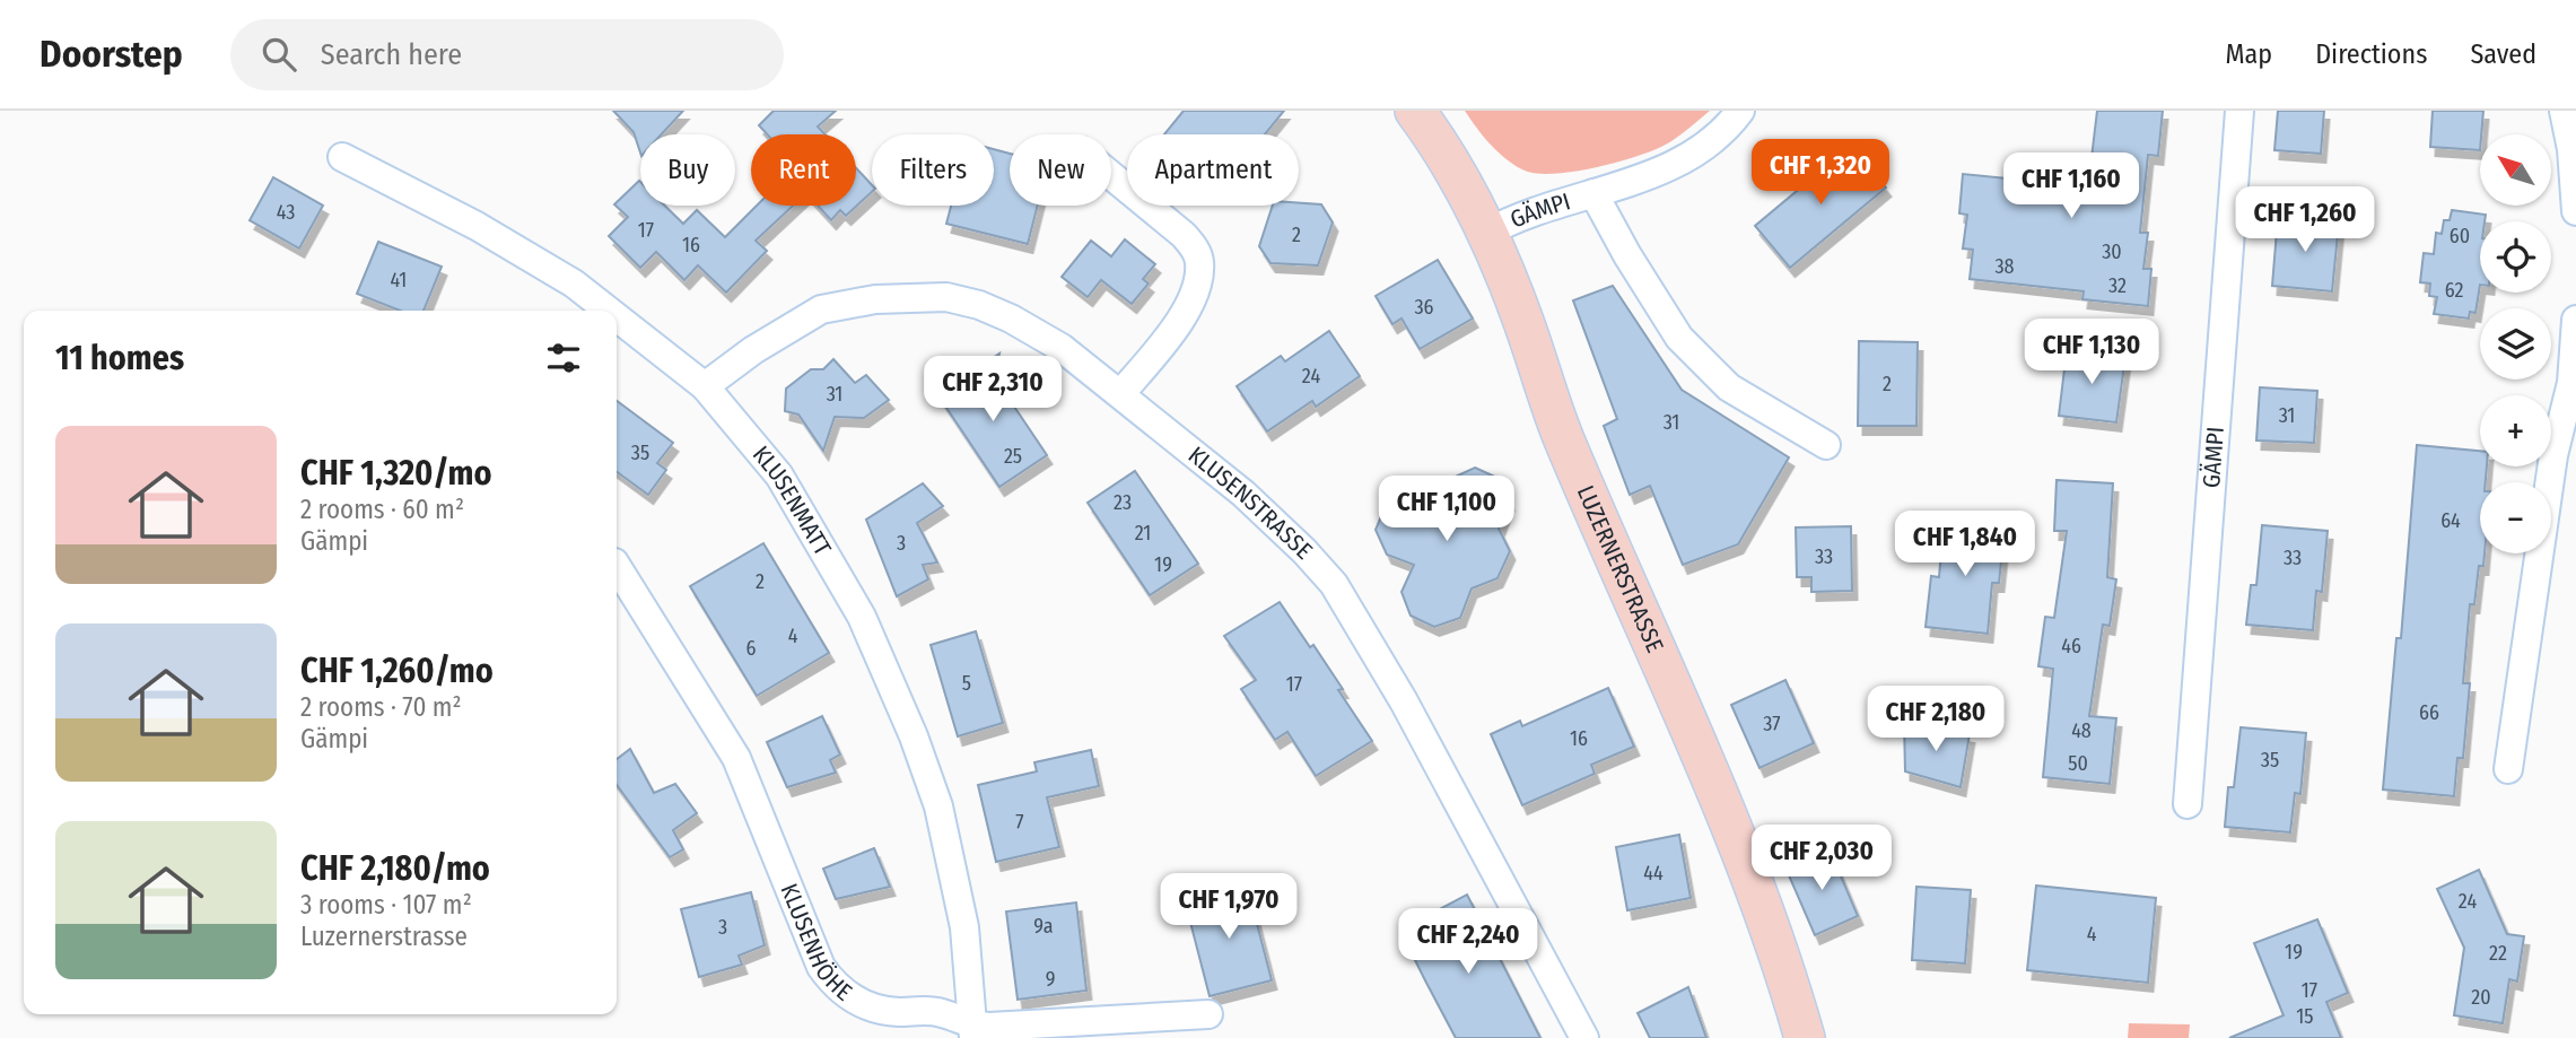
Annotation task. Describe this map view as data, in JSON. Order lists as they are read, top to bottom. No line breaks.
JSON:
{"streets":{"main road":["LUZERNERSTRASSE"],"street":["GÄMPI","KLUSENMATT","KLUSENSTRASSE","KLUSENHÖHE"]},"crossings":[["GÄMPI","LUZERNERSTRASSE"],["KLUSENMATT","KLUSENSTRASSE"],["KLUSENMATT","KLUSENHÖHE"]],"house_numbers":["43","17","2","60","16","30","38","41","32","62","36","24","2","31","31","31","35","25","23","64","21","3","33","33","19","2","4","46","6","5","17","66","37","48","16","35","50","7","44","24","9a","3","4","19","22","9","17","20","15"],"north":"top left","page":{"header":"Doorstep","search":"Search here","nav":["Map","Directions","Saved"],"map_buttons":["+","−"],"chip":["Buy","Rent","Filters","New","Apartment"],"price":["CHF 1,320","CHF 1,160","CHF 1,260","CHF 1,130","CHF 2,310","CHF 1,100","CHF 1,840","CHF 2,180","CHF 2,030","CHF 1,970","CHF 2,240"],"heading":"11 homes","list":[{"name":"CHF 1,320/mo","note":"2 rooms · 60 m² · Gämpi"},{"name":"CHF 1,260/mo","note":"2 rooms · 70 m² · Gämpi"},{"name":"CHF 2,180/mo","note":"3 rooms · 107 m² · Luzernerstrasse"}]}}
